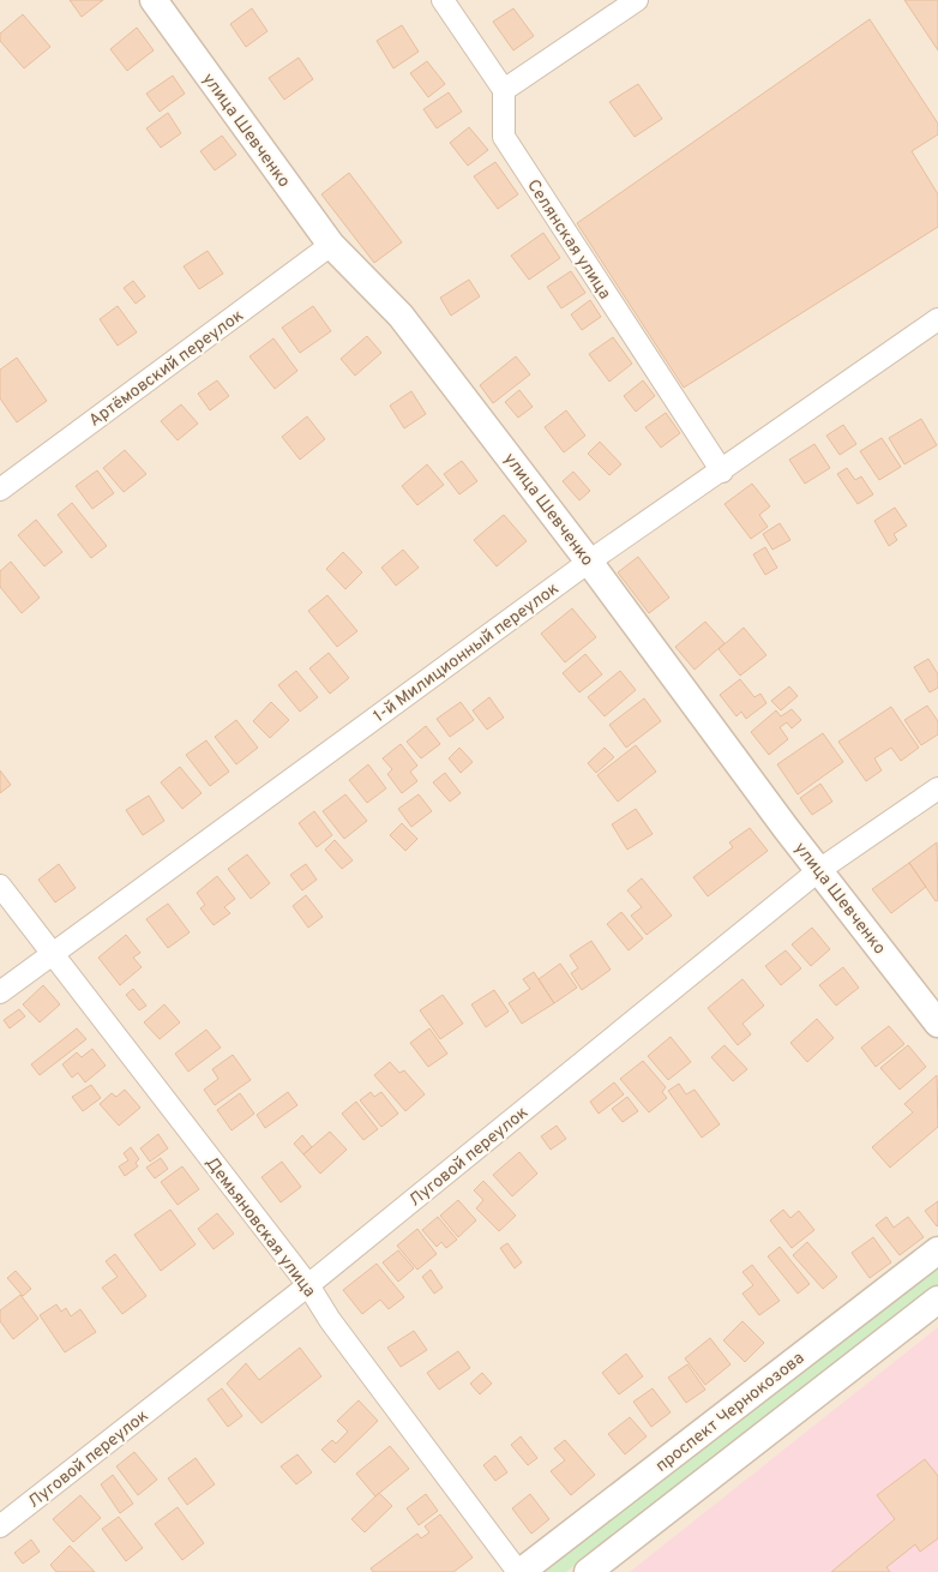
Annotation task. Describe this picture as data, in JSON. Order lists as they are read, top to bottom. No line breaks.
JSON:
{"streets":{"street":["улица Шевченко","Селянская улица","Артёмовский переулок","1-й Милиционный переулок","Луговой переулок","Демьяновская улица","проспект Чернокозова"]},"crossings":[["улица Шевченко","Артёмовский переулок"],["улица Шевченко","1-й Милиционный переулок"],["улица Шевченко","Луговой переулок"],["Селянская улица","1-й Милиционный переулок"],["1-й Милиционный переулок","Демьяновская улица"],["Луговой переулок","Демьяновская улица"],["Демьяновская улица","проспект Чернокозова"]]}
